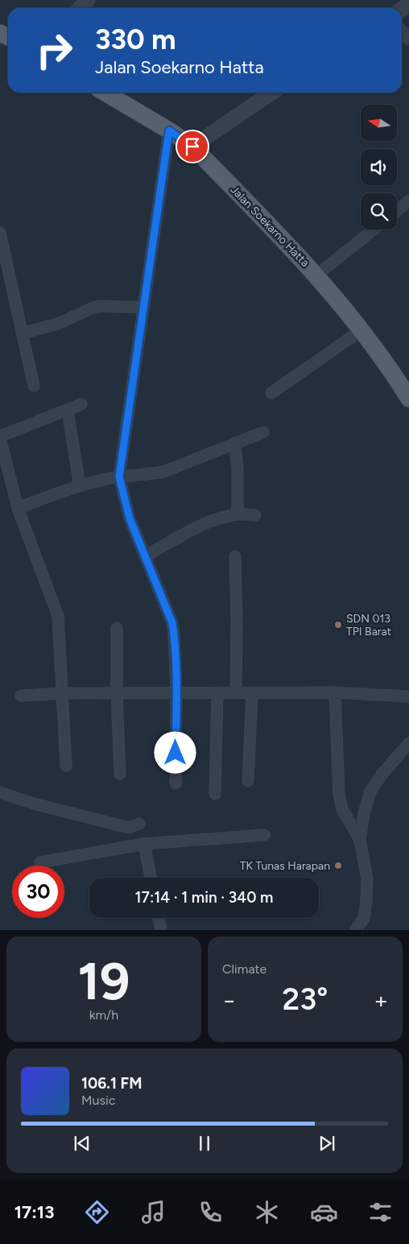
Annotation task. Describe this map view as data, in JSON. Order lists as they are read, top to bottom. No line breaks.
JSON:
{"streets":{"main road":["Jalan Soekarno Hatta"]},"places":["SDN 013 TPI Barat","TK Tunas Harapan"],"north":"left","page":{"turn":["330 m","Jalan Soekarno Hatta"],"limit":"30","trip":"17:14 · 1 min · 340 m","tile":[["19","km/h"],"Climate"],"heat":["−","23°","+"],"song":["106.1 FM","Music"],"tabs":"17:13"}}
